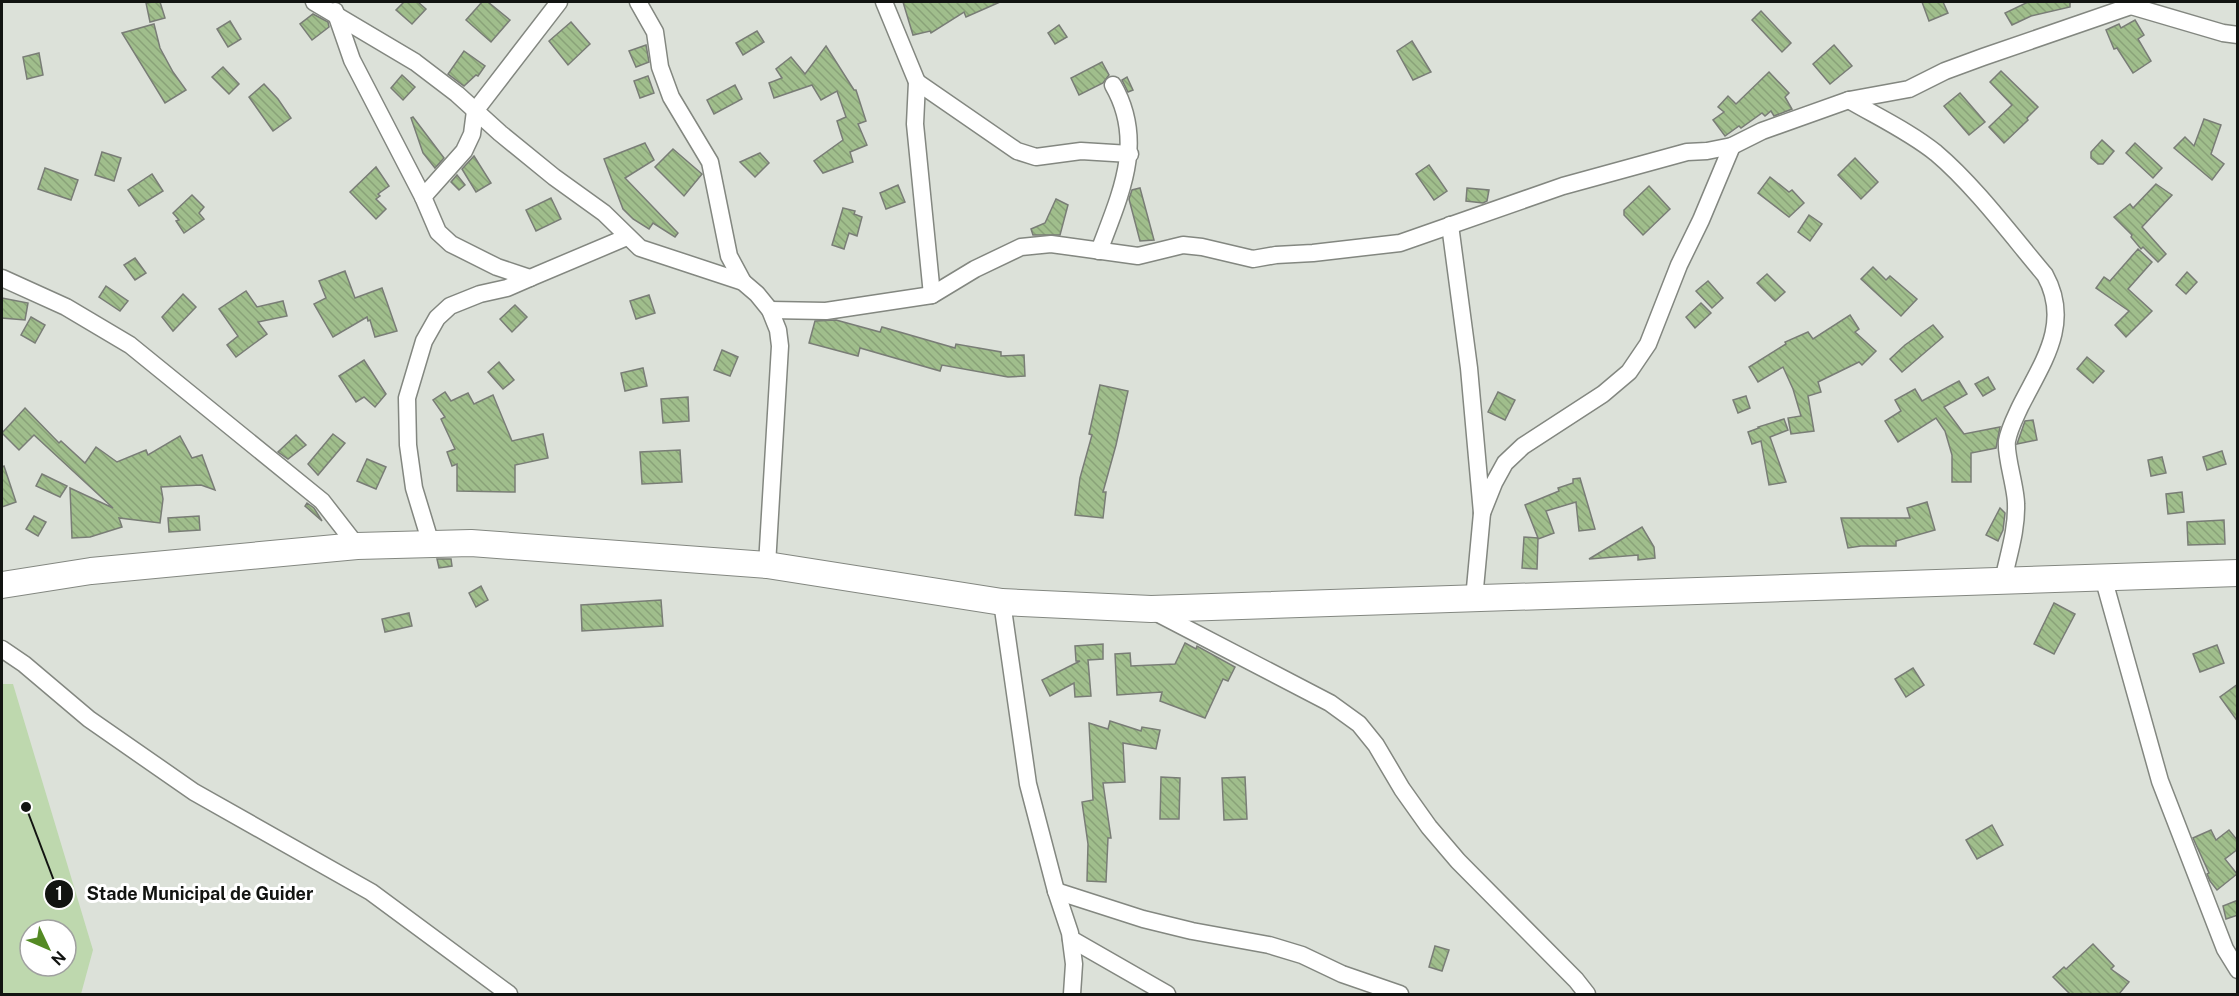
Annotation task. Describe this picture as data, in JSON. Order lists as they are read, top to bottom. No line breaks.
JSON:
{"places":["Stade Municipal de Guider"],"north":"bottom right"}
